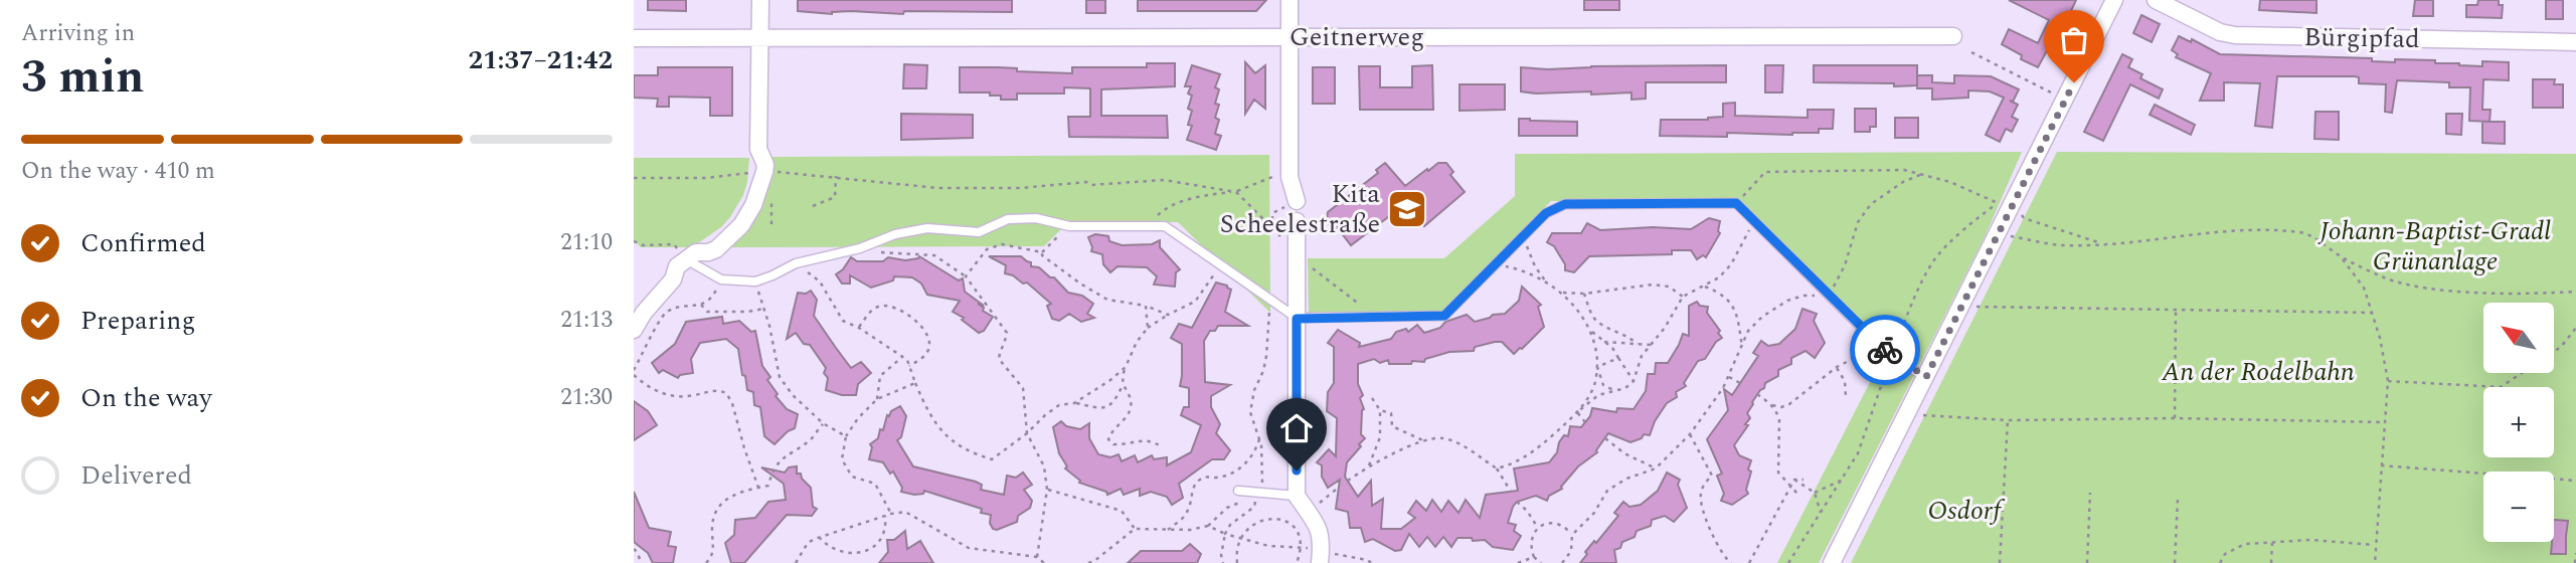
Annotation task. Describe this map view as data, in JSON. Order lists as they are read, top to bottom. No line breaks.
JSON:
{"streets":{"street":["Geitnerweg","Bürgipfad"]},"parks":["Johann-Baptist-Gradl Grünanlage","An der Rodelbahn","Osdorf"],"places":{"school or university":["Kita Scheelestraße"]},"north":"top left","page":{"heading":["3 min","Arriving in","21:37–21:42"],"bar":"On the way · 410 m","list":[["Confirmed","21:10"],["Preparing","21:13"],["On the way","21:30"],"Delivered"],"map_buttons":["+","−"]}}
